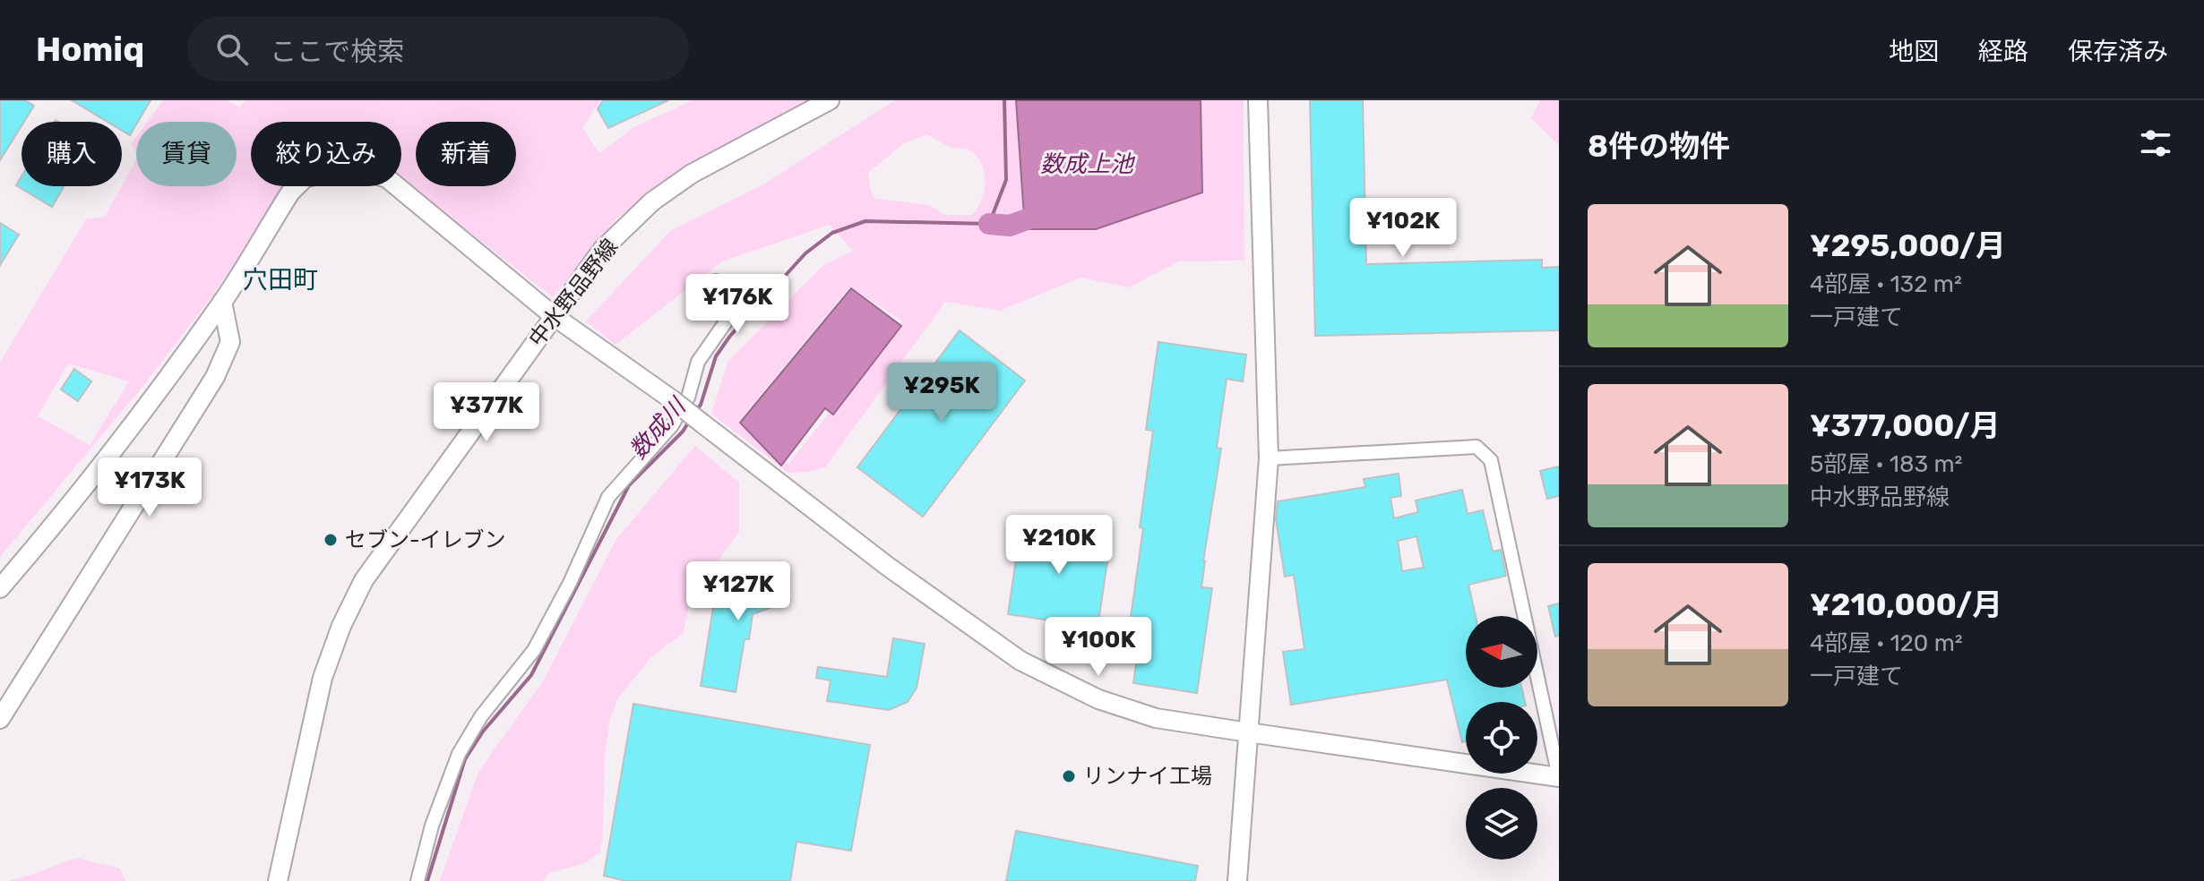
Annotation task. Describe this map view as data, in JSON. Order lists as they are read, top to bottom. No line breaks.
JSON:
{"streets":{"street":["中水野品野線"]},"districts":["穴田町"],"water":["数成上池","数成川"],"places":["セブン-イレブン","リンナイ工場"],"north":"left","page":{"header":"Homiq","search":"ここで検索","nav":["地図","経路","保存済み"],"heading":"8件の物件","chip":["購入","賃貸","絞り込み","新着"],"list":[{"name":"¥295,000/月","note":"4部屋 · 132 m² · 一戸建て"},{"name":"¥377,000/月","note":"5部屋 · 183 m² · 中水野品野線"},{"name":"¥210,000/月","note":"4部屋 · 120 m² · 一戸建て"}],"price":["¥102K","¥176K","¥295K","¥377K","¥173K","¥210K","¥127K","¥100K"]}}
